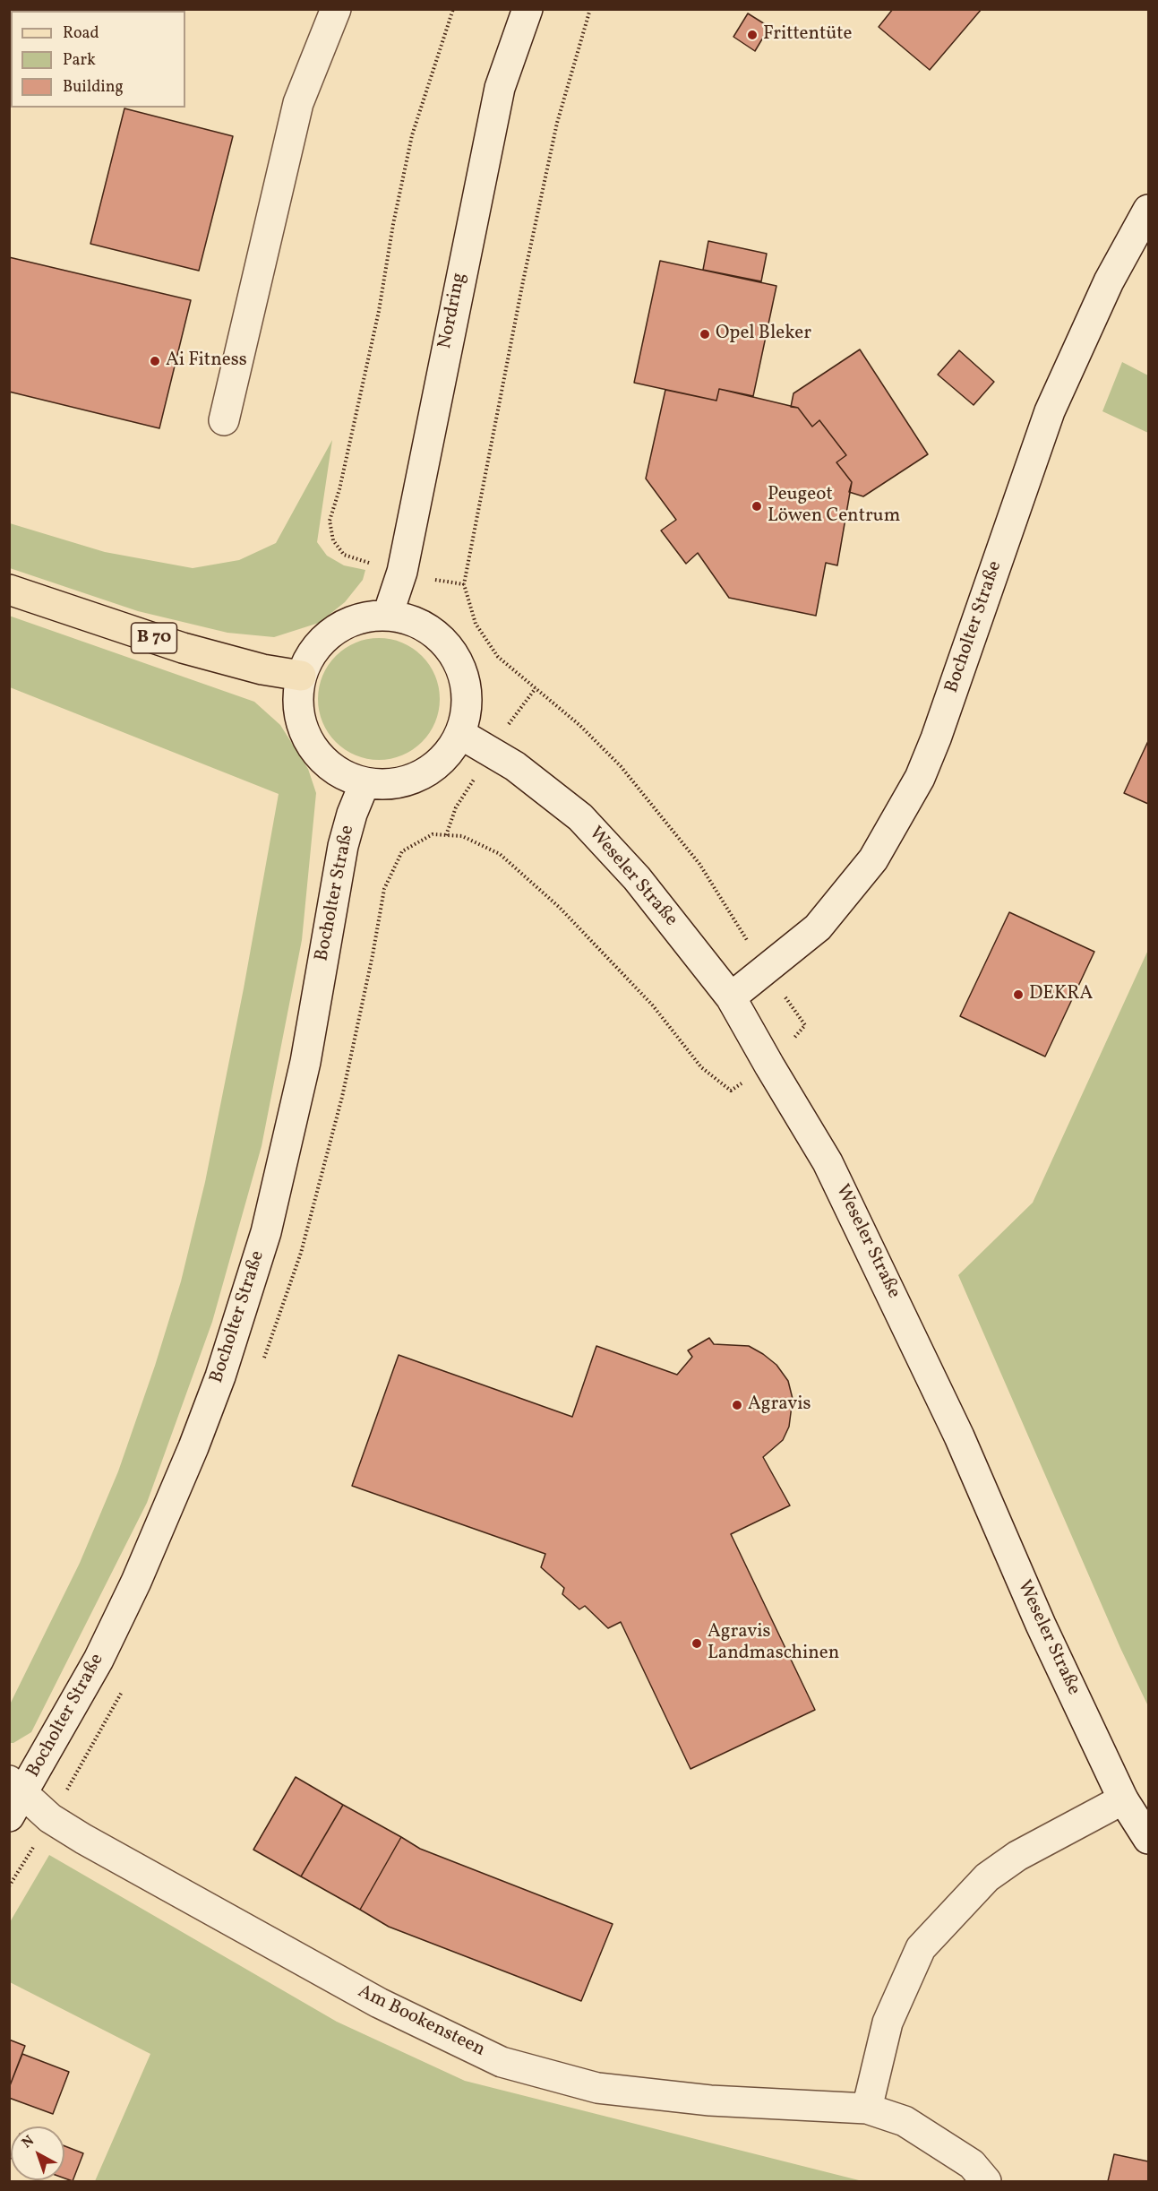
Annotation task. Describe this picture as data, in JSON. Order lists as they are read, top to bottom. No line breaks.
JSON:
{"streets":{"main road":["B 70"],"street":["Nordring","Bocholter Straße","Weseler Straße","Am Bookensteen"]},"crossings":[["Nordring","Bocholter Straße"],["Nordring","B 70"],["Nordring","Weseler Straße"],["Bocholter Straße","B 70"],["Bocholter Straße","Weseler Straße"],["Bocholter Straße","Am Bookensteen"],["B 70","Weseler Straße"]],"places":["Frittentüte","Opel Bleker","Ai Fitness","Peugeot Löwen Centrum","DEKRA","Agravis","Agravis Landmaschinen"],"legend":["Road","Park","Building"],"north":"top left"}
